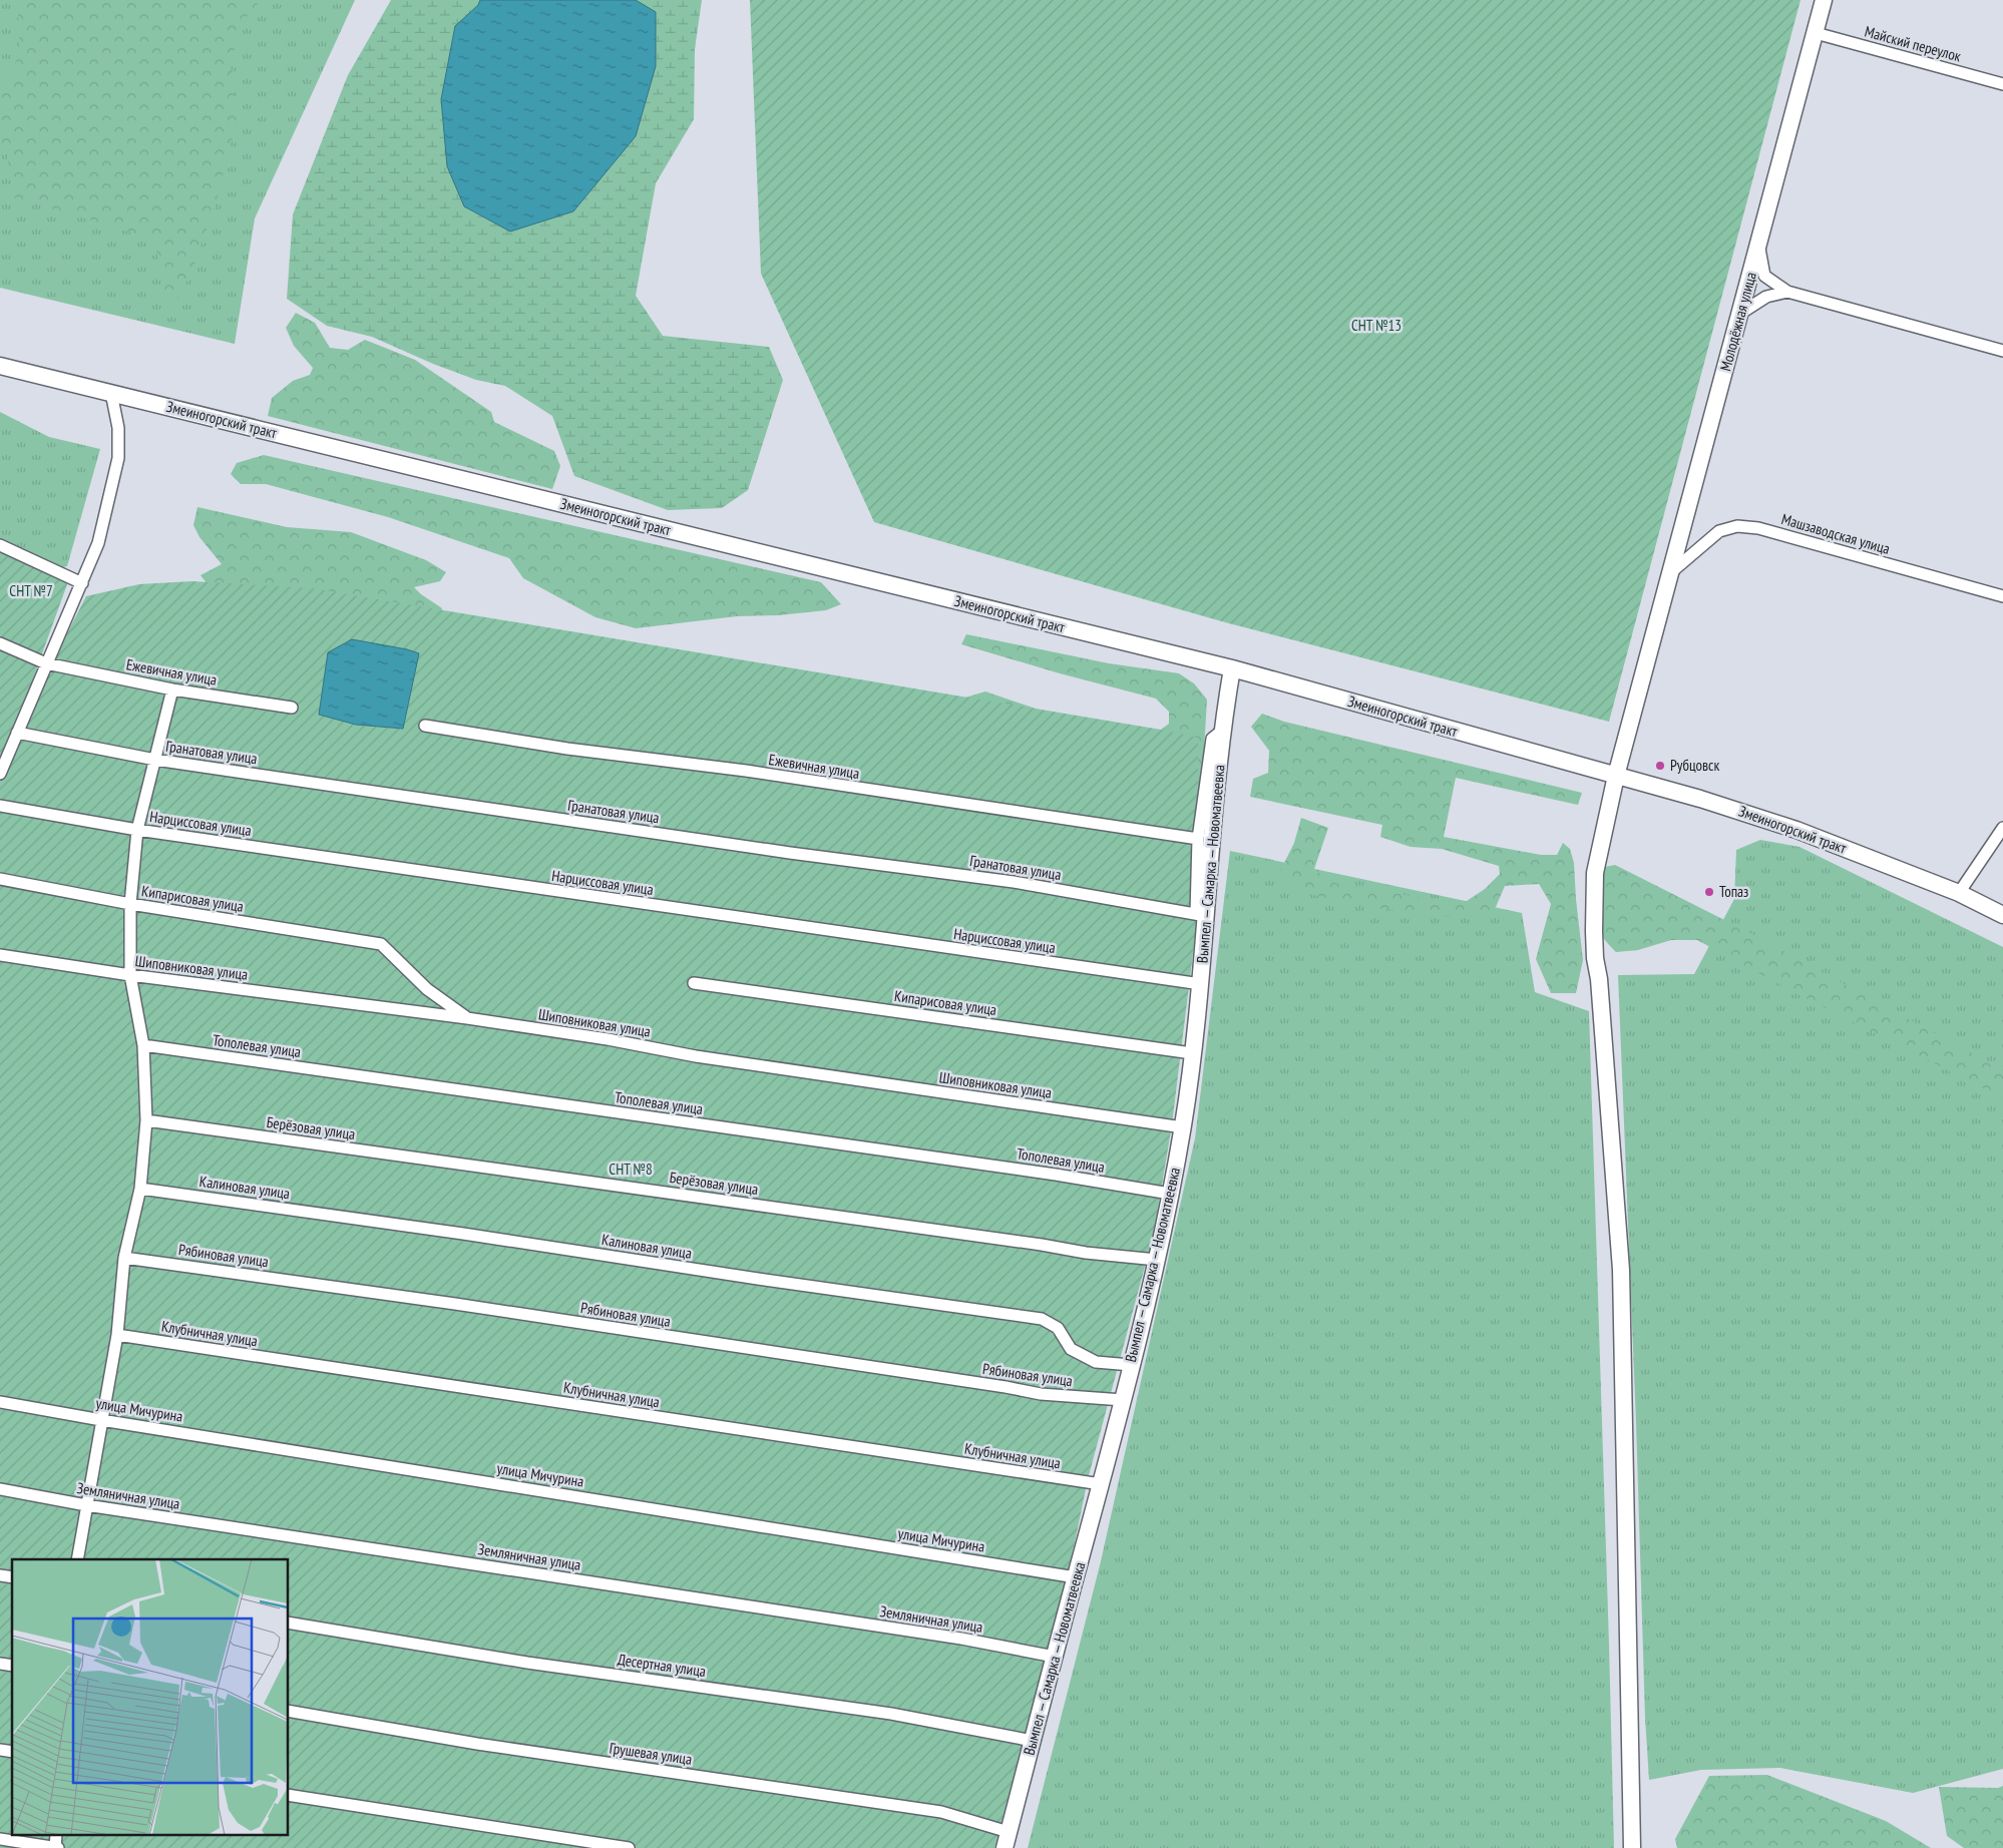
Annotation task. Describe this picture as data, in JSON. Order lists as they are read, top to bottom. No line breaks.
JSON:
{"streets":{"main road":["Молодёжная улица","Змеиногорский тракт","Вымпел — Самарка — Новоматвеевка"],"street":["Майский переулок","Машзаводская улица","Ежевичная улица","Гранатовая улица","Нарциссовая улица","Кипарисовая улица","Шиповниковая улица","Тополевая улица","Берёзовая улица","Калиновая улица","Рябиновая улица","Клубничная улица","улица Мичурина","Земляничная улица","Десертная улица","Грушевая улица"]},"crossings":[["Майский переулок","Молодёжная улица"],["Молодёжная улица","Змеиногорский тракт"],["Молодёжная улица","Машзаводская улица"],["Змеиногорский тракт","Вымпел — Самарка — Новоматвеевка"],["Гранатовая улица","Вымпел — Самарка — Новоматвеевка"],["Нарциссовая улица","Вымпел — Самарка — Новоматвеевка"],["Вымпел — Самарка — Новоматвеевка","Кипарисовая улица"],["Вымпел — Самарка — Новоматвеевка","Шиповниковая улица"],["Вымпел — Самарка — Новоматвеевка","Тополевая улица"],["Вымпел — Самарка — Новоматвеевка","Берёзовая улица"],["Вымпел — Самарка — Новоматвеевка","Калиновая улица"],["Вымпел — Самарка — Новоматвеевка","Рябиновая улица"],["Вымпел — Самарка — Новоматвеевка","Клубничная улица"],["Вымпел — Самарка — Новоматвеевка","улица Мичурина"],["Вымпел — Самарка — Новоматвеевка","Земляничная улица"],["Вымпел — Самарка — Новоматвеевка","Десертная улица"],["Вымпел — Самарка — Новоматвеевка","Грушевая улица"],["Кипарисовая улица","Шиповниковая улица"]],"parks":["СНТ №13","СНТ №7","СНТ №8"],"places":["Рубцовск","Топаз"]}
